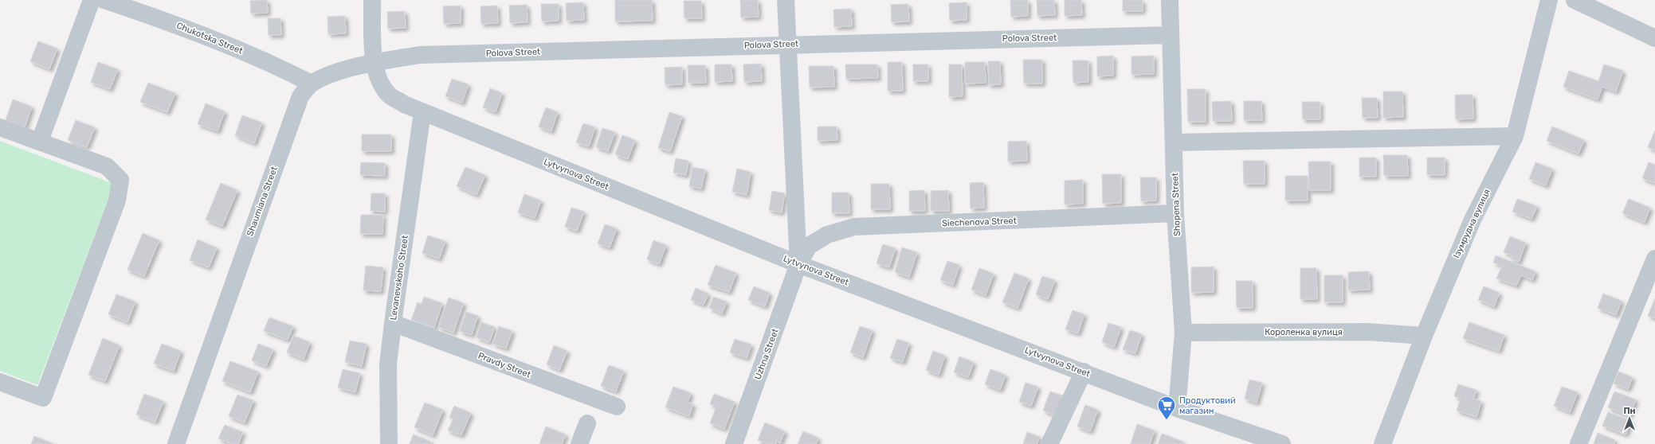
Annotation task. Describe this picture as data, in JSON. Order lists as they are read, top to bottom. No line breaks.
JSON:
{"streets":{"street":["Chukotska Street","Polova Street","Lytvynova Street","Shaumiana Street","Shopena Street","Siechenova Street","Ізумрудна вулиця","Levanevskoho Street","Короленка вулиця","Uzhna Street","Pravdy Street"]},"crossings":[["Chukotska Street","Shaumiana Street"],["Polova Street","Lytvynova Street"],["Polova Street","Shaumiana Street"],["Polova Street","Shopena Street"],["Lytvynova Street","Shaumiana Street"],["Lytvynova Street","Shopena Street"],["Lytvynova Street","Siechenova Street"],["Lytvynova Street","Levanevskoho Street"],["Lytvynova Street","Uzhna Street"],["Shopena Street","Siechenova Street"],["Shopena Street","Короленка вулиця"],["Siechenova Street","Uzhna Street"],["Ізумрудна вулиця","Короленка вулиця"],["Levanevskoho Street","Pravdy Street"]],"places":{"supermarket":["Продуктовий магазин"]},"north":"top"}
